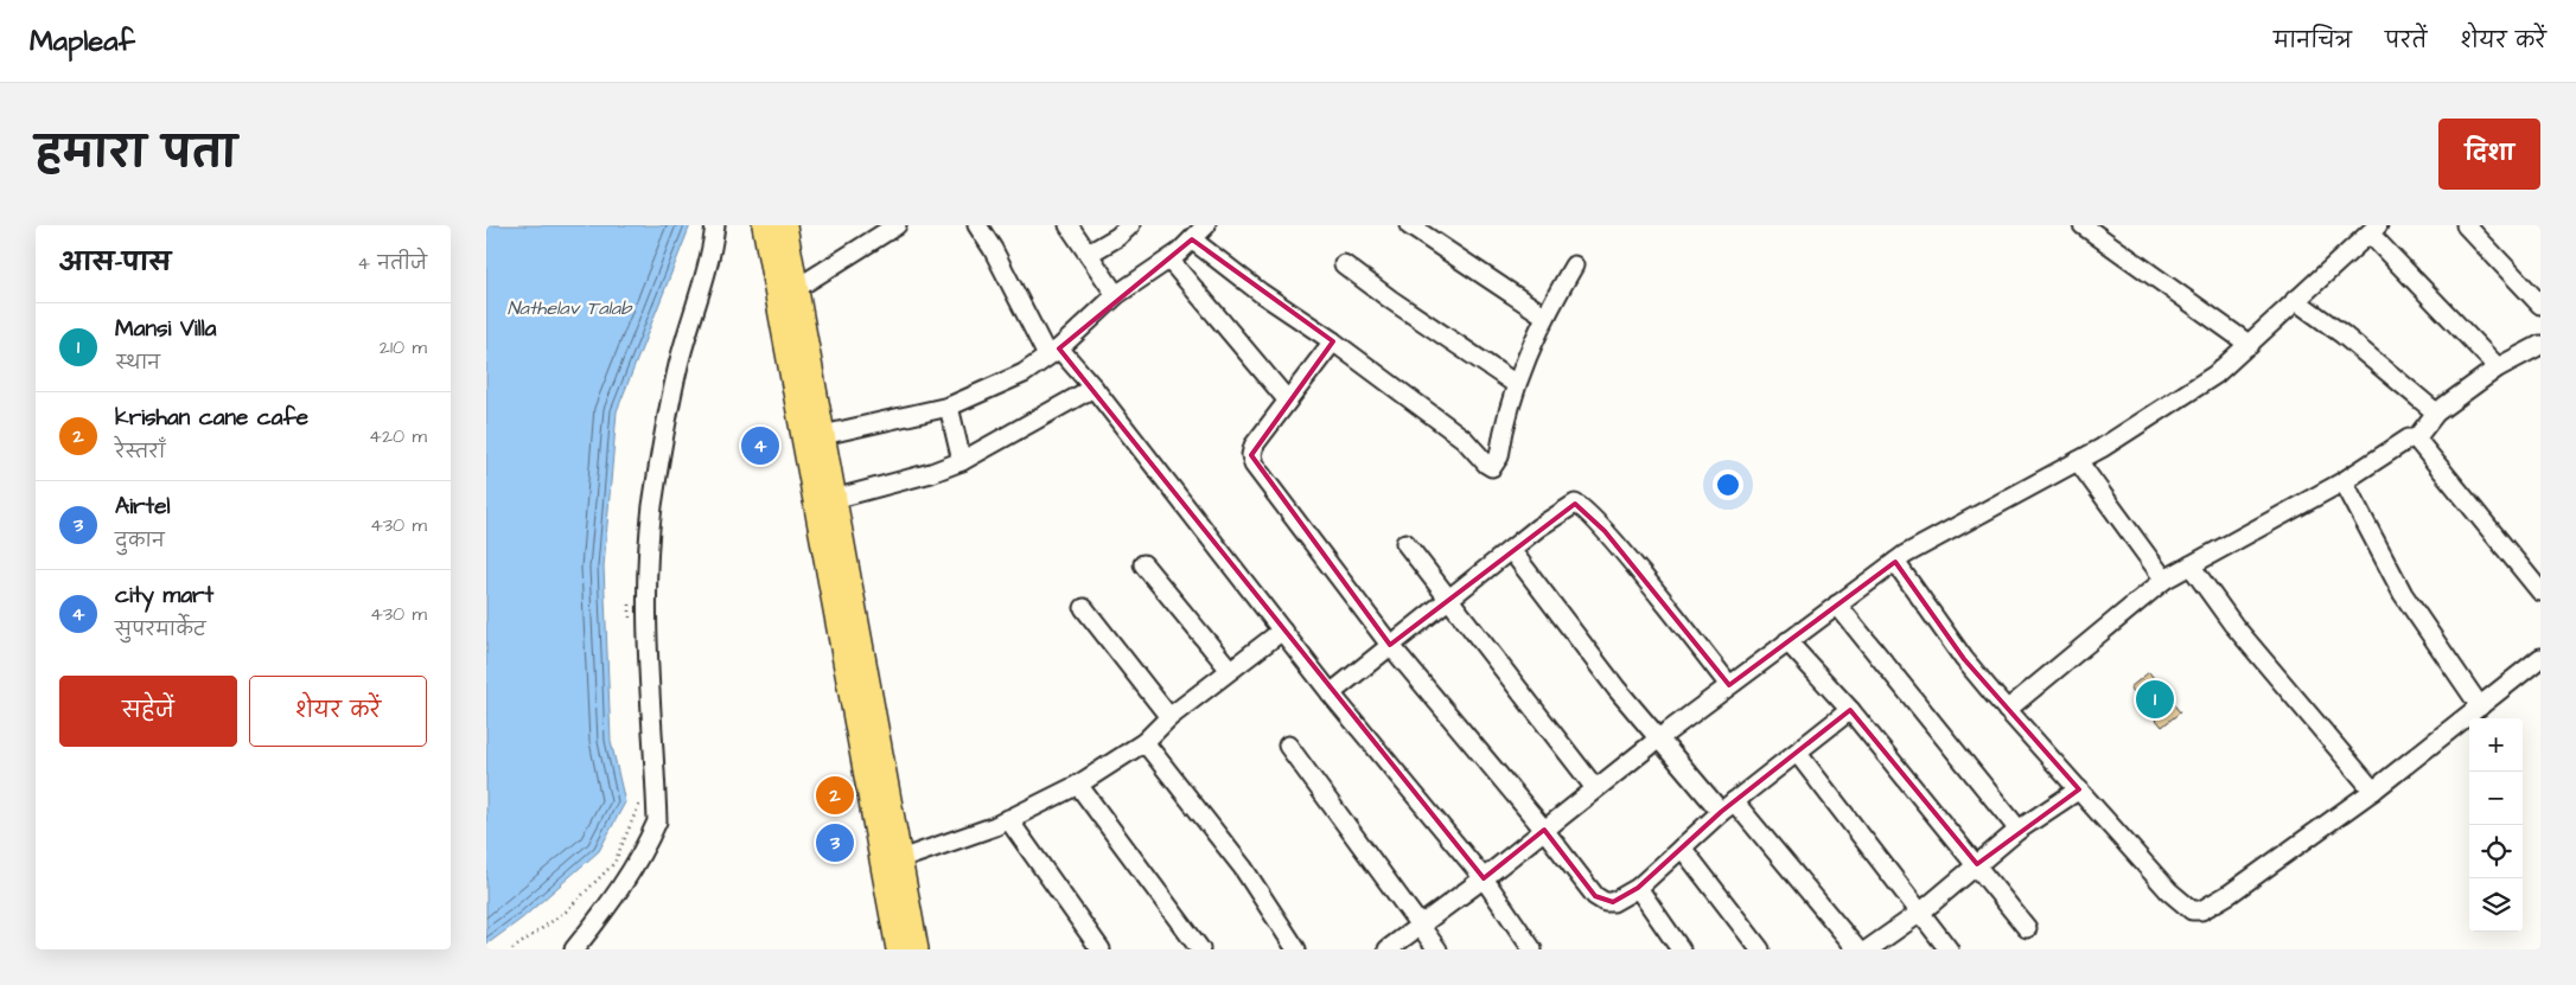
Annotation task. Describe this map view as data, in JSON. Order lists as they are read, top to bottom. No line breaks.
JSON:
{"water":["Nathelav Talab"],"page":{"header":"Mapleaf","nav":["मानचित्र","परतें","शेयर करें"],"title":"हमारा पता","buttons":["दिशा",["सहेजें","शेयर करें"]],"heading":["आस-पास","4 नतीजे"],"list":[{"mark":"1","name":"Mansi Villa","note":"स्थान","value":"210 m"},{"mark":"2","name":"krishan cane cafe","note":"रेस्तराँ","value":"420 m"},{"mark":"3","name":"Airtel","note":"दुकान","value":"430 m"},{"mark":"4","name":"city mart","note":"सुपरमार्केट","value":"430 m"}],"pins":["4","1","2","3"],"map_buttons":["+","−"]}}
